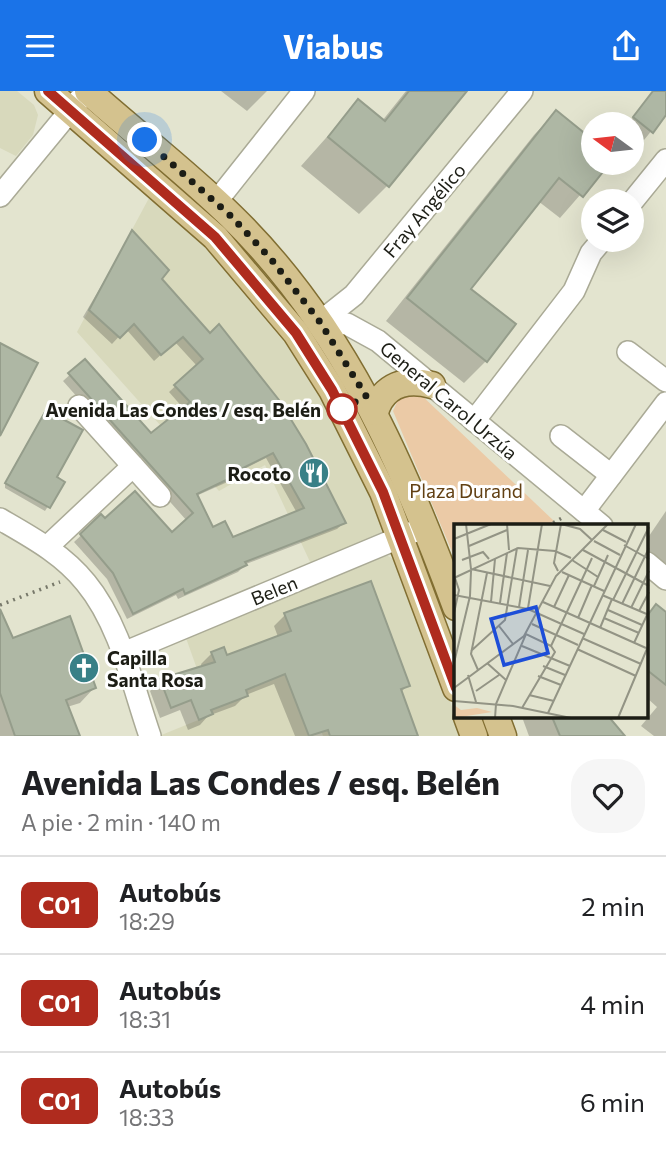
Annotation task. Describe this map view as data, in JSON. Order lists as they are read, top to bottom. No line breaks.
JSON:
{"streets":{"street":["Fray Angélico","General Carol Urzúa","Belen"]},"crossings":[["Fray Angélico","General Carol Urzúa"]],"parks":["Plaza Durand"],"places":{"other":["Avenida Las Condes / esq. Belén"],"restaurant":["Rocoto"],"church":["Capilla Santa Rosa"]},"lines":["bus line C01"],"north":"left","page":{"header":"Viabus","heading":["Avenida Las Condes / esq. Belén","A pie · 2 min · 140 m"],"list":[{"mark":"C01","name":"Autobús","note":"18:29","value":"2 min"},{"mark":"C01","name":"Autobús","note":"18:31","value":"4 min"},{"mark":"C01","name":"Autobús","note":"18:33","value":"6 min"}]}}
